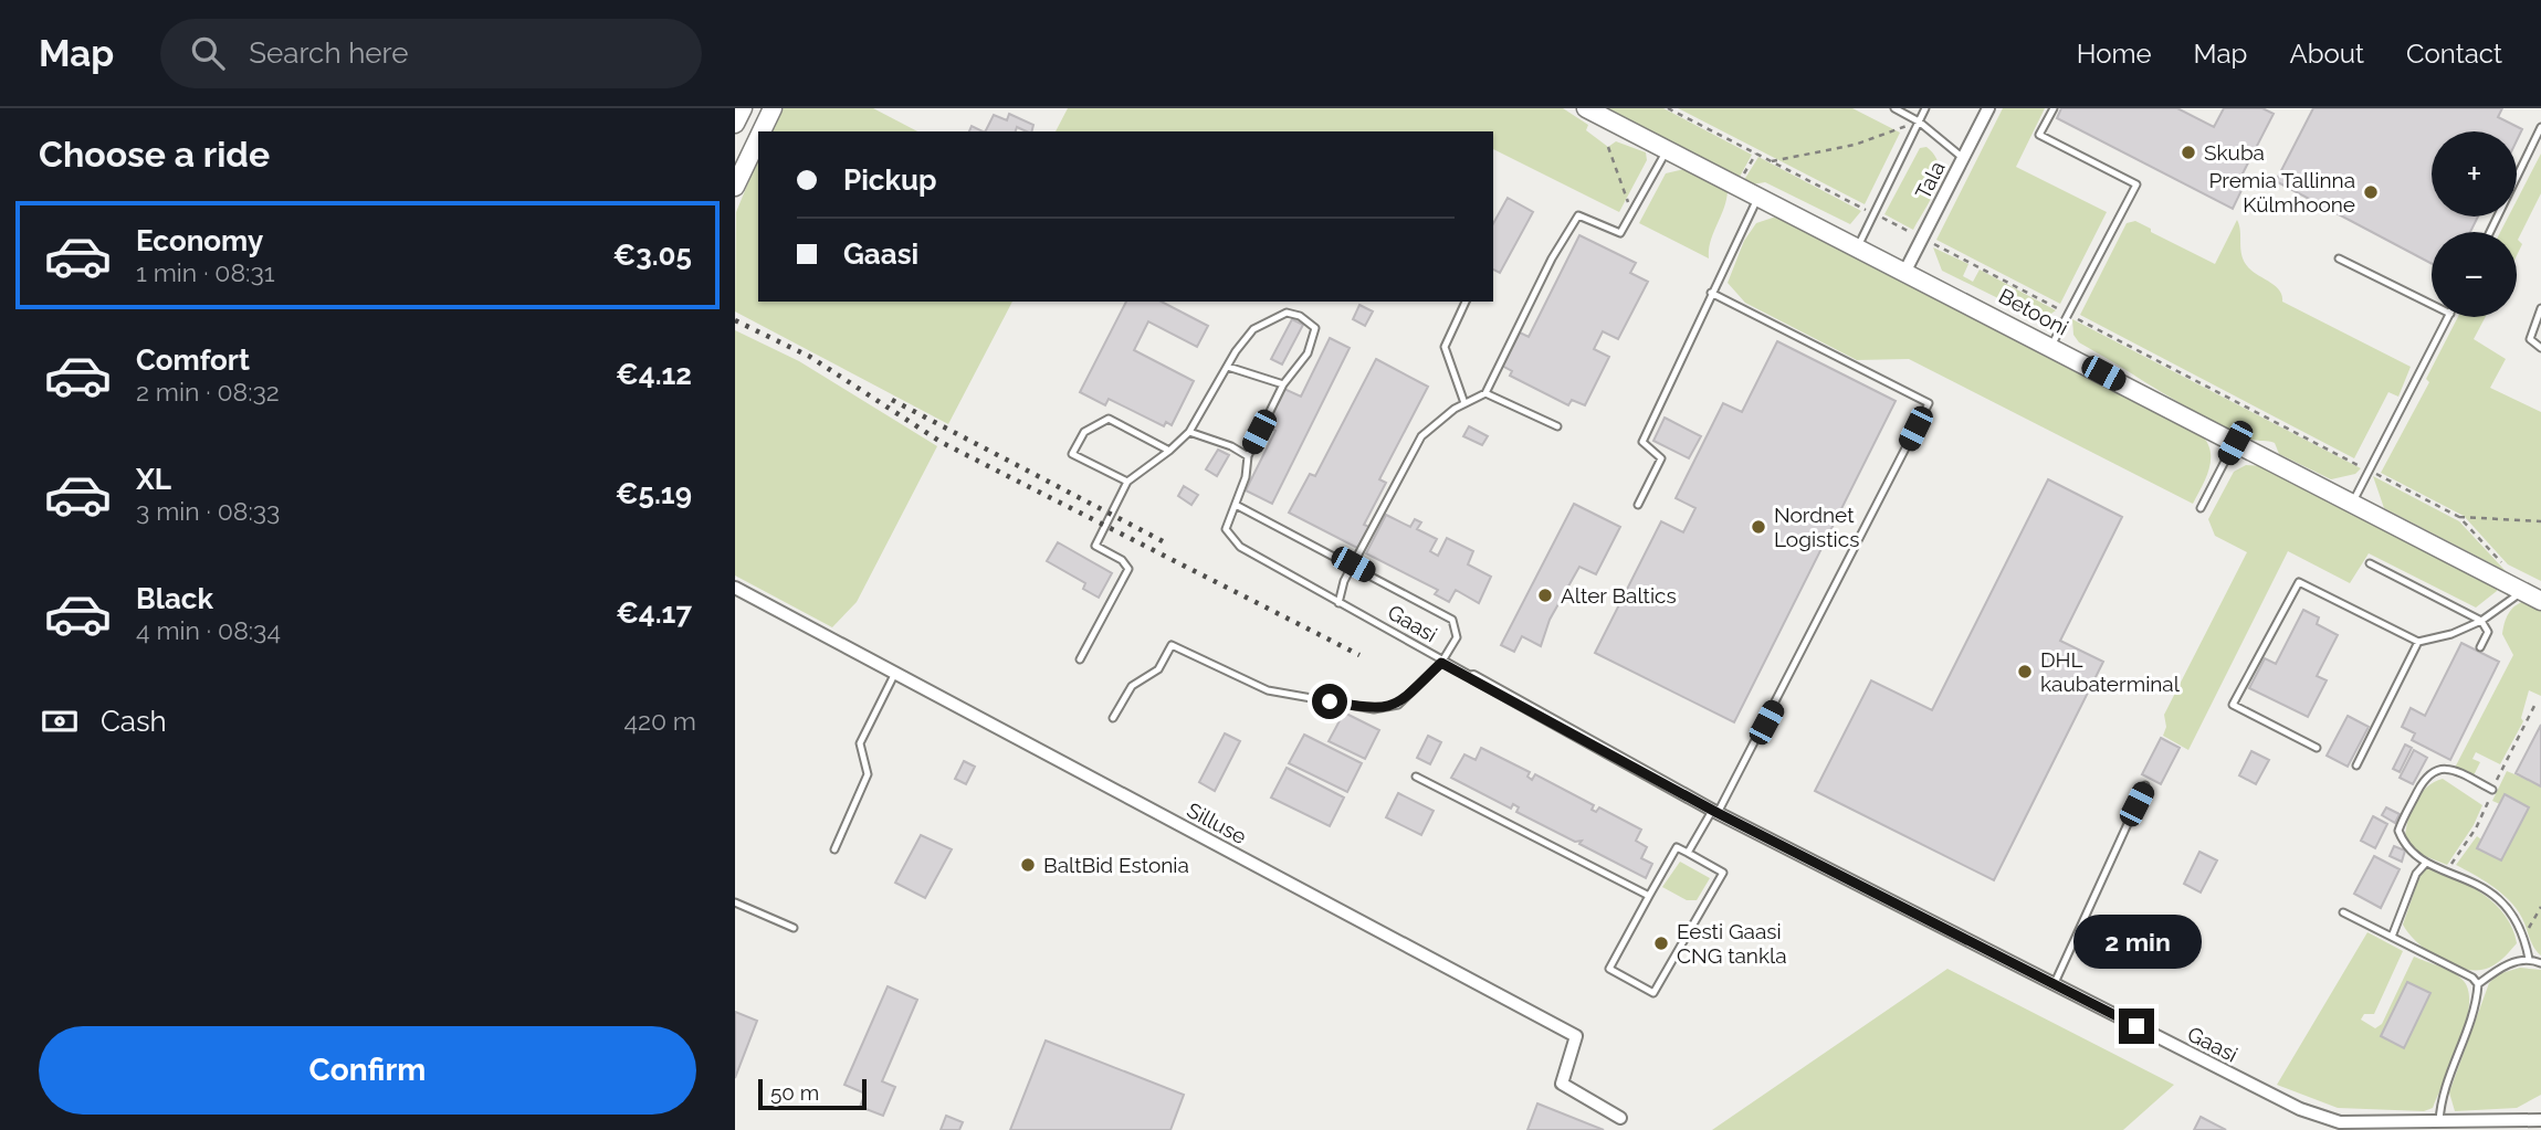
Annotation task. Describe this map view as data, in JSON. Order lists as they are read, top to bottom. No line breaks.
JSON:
{"streets":{"street":["Tala","Betooni","Gaasi","Silluse"]},"crossings":[["Tala","Betooni"]],"places":["Skuba","Premia Tallinna Külmhoone","Nordnet Logistics","Alter Baltics","DHL kaubaterminal","BaltBid Estonia","Eesti Gaasi CNG tankla"],"scale_bar":"50 m","page":{"header":"Map","search":"Search here","nav":["Home","Map","About","Contact"],"heading":"Choose a ride","map_buttons":["+","−"],"banner":["Pickup","Gaasi"],"list":[{"name":"Economy","note":"1 min · 08:31","value":"€3.05"},{"name":"Comfort","note":"2 min · 08:32","value":"€4.12"},{"name":"XL","note":"3 min · 08:33","value":"€5.19"},{"name":"Black","note":"4 min · 08:34","value":"€4.17"}],"pay":["Cash","420 m"],"bubble":"2 min","buttons":"Confirm","scale":"50 m"}}
